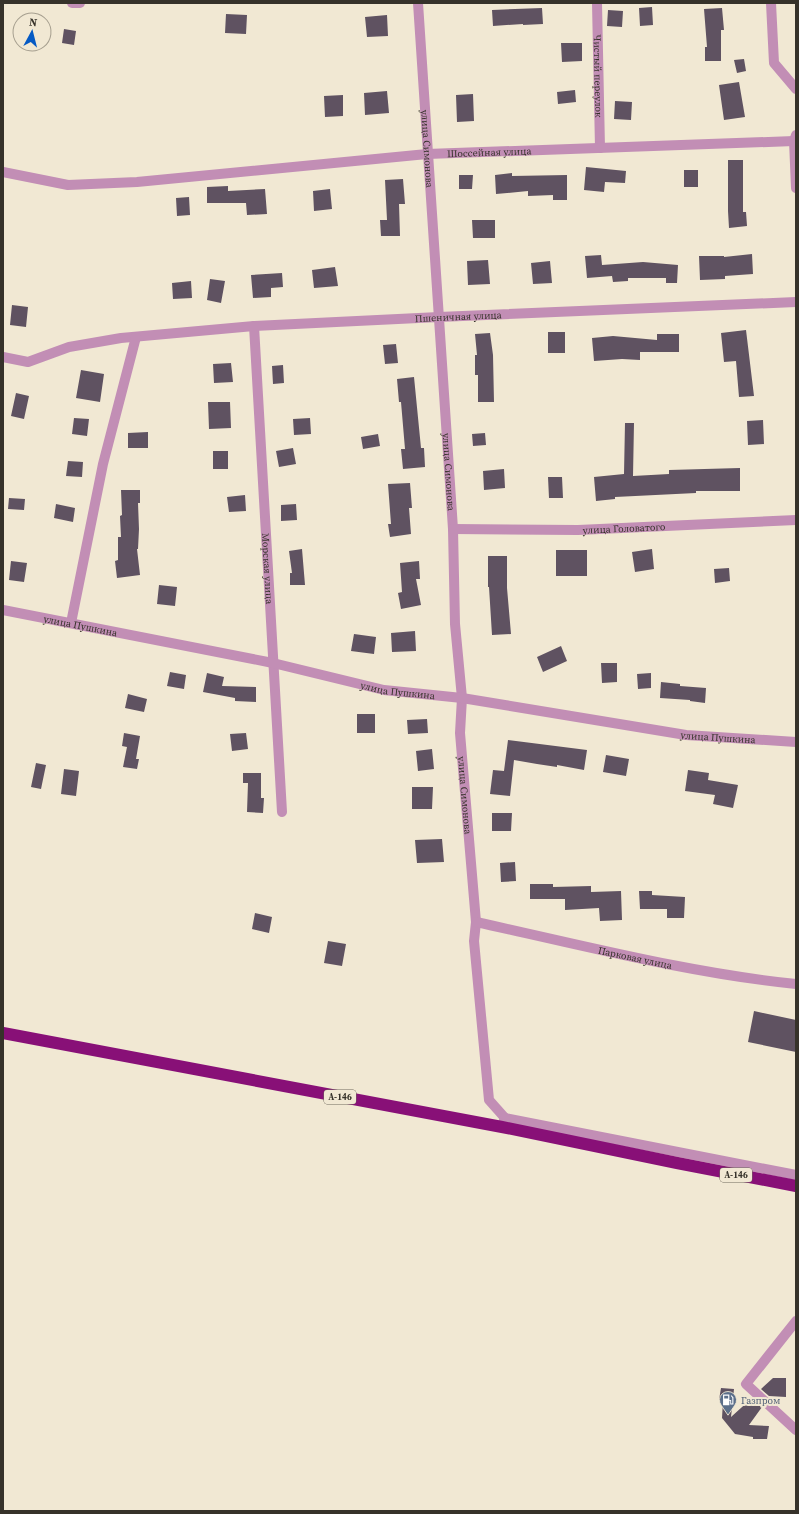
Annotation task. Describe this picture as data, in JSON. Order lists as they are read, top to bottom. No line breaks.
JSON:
{"streets":{"highway":["А-146"],"street":["Чистый переулок","улица Симонова","Шоссейная улица","Пшеничная улица","улица Головатого","Морская улица","улица Пушкина","Парковая улица"]},"crossings":[["Чистый переулок","Шоссейная улица"],["улица Симонова","Шоссейная улица"],["улица Симонова","Пшеничная улица"],["улица Симонова","улица Головатого"],["улица Симонова","улица Пушкина"],["улица Симонова","Парковая улица"],["улица Симонова","А-146"],["Пшеничная улица","Морская улица"],["Морская улица","улица Пушкина"]],"places":{"fuel station":["Газпром"]},"north":"top"}
